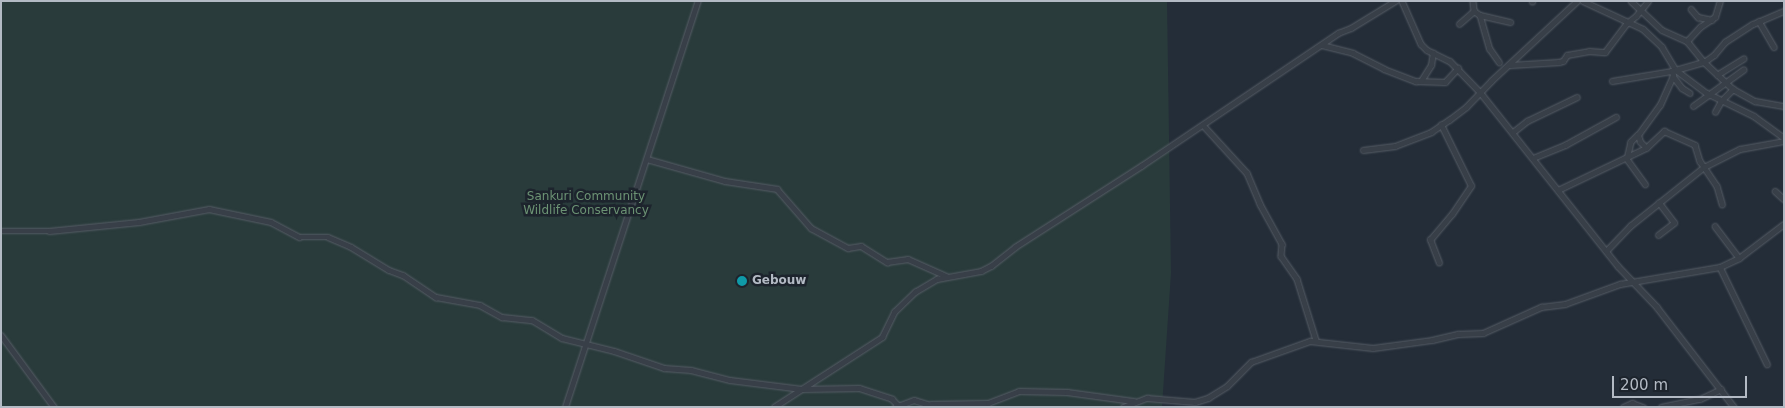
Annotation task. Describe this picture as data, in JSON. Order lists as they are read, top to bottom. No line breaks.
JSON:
{"parks":["Sankuri Community Wildlife Conservancy"],"places":["Gebouw"],"scale_bar":"200 m"}
